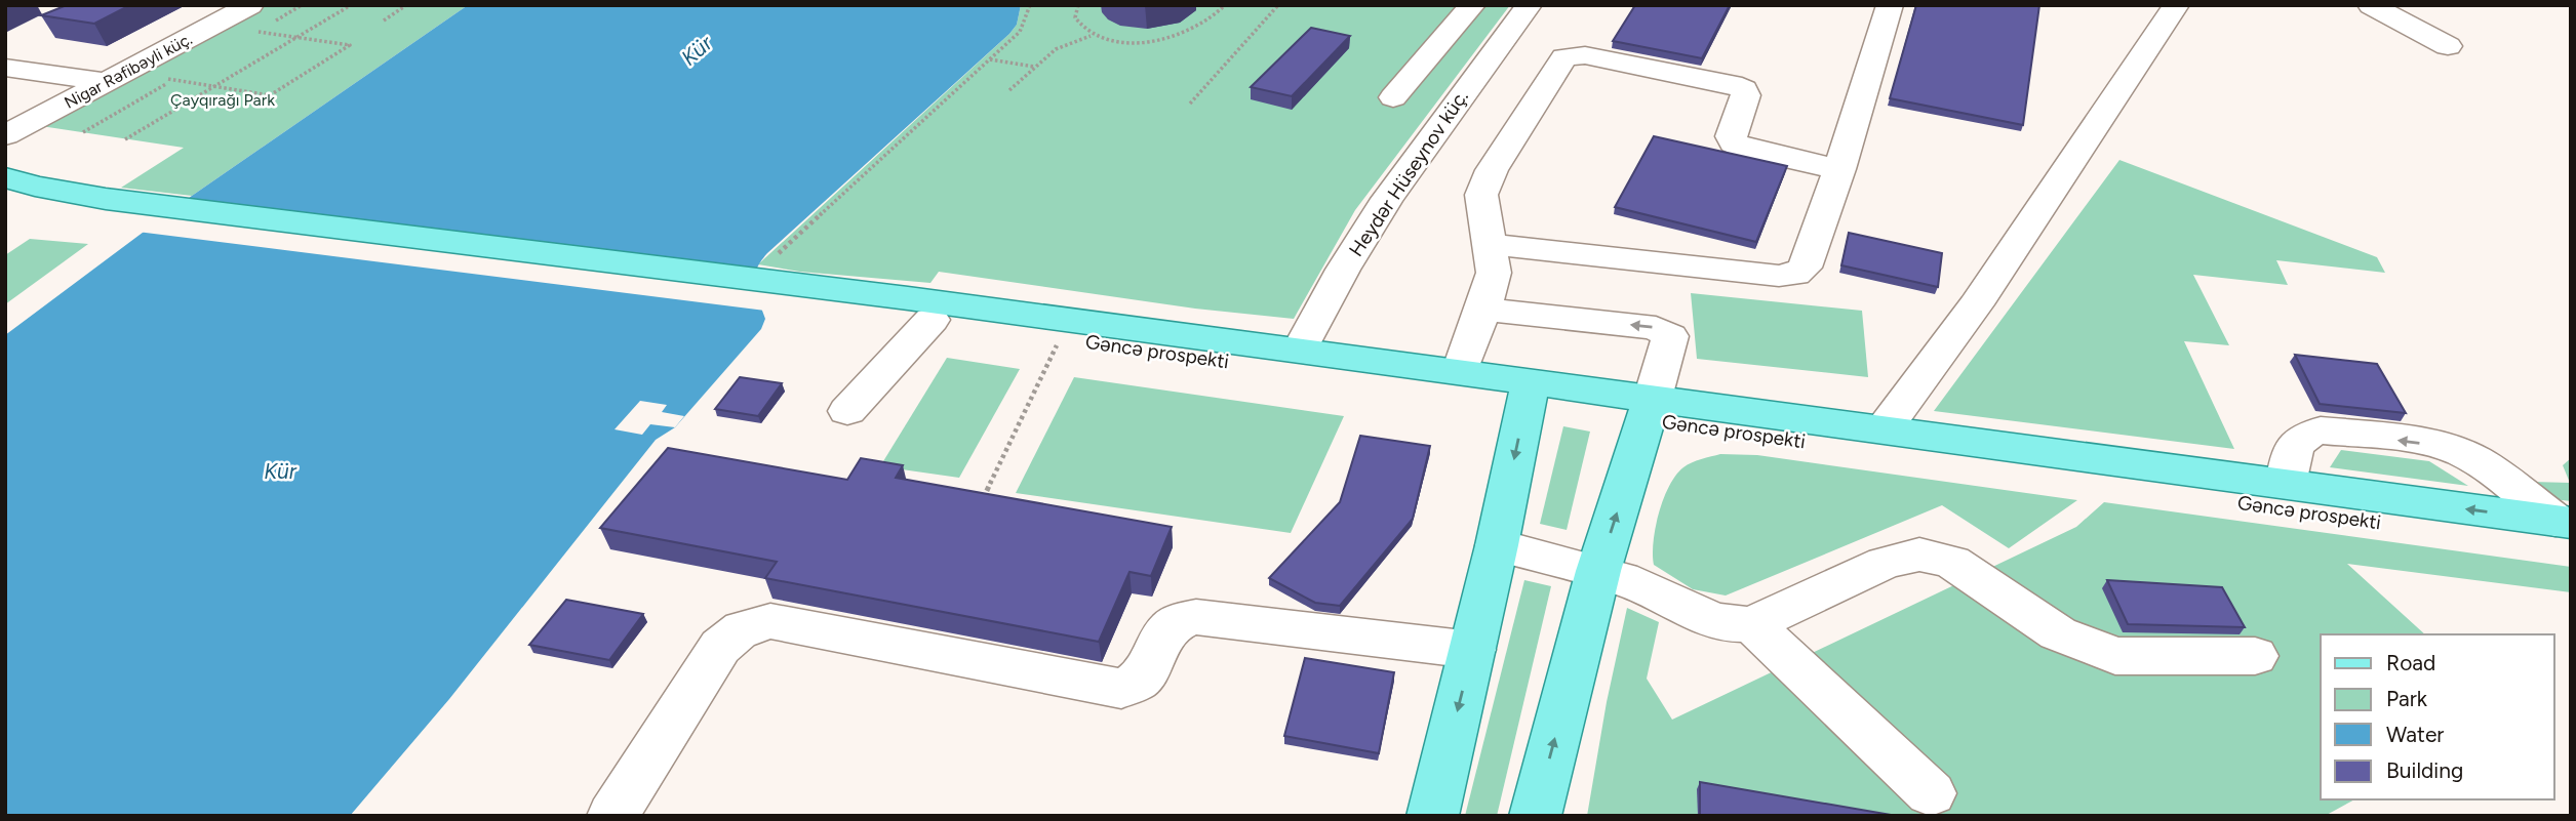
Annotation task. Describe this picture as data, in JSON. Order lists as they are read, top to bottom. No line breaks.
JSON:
{"streets":{"main road":["Gəncə prospekti"],"street":["Nigar Rəfibəyli küç.","Heydər Hüseynov küç."]},"crossings":[["Heydər Hüseynov küç.","Gəncə prospekti"]],"water":["Kür"],"parks":["Çayqırağı Park"],"legend":["Road","Park","Water","Building"]}
